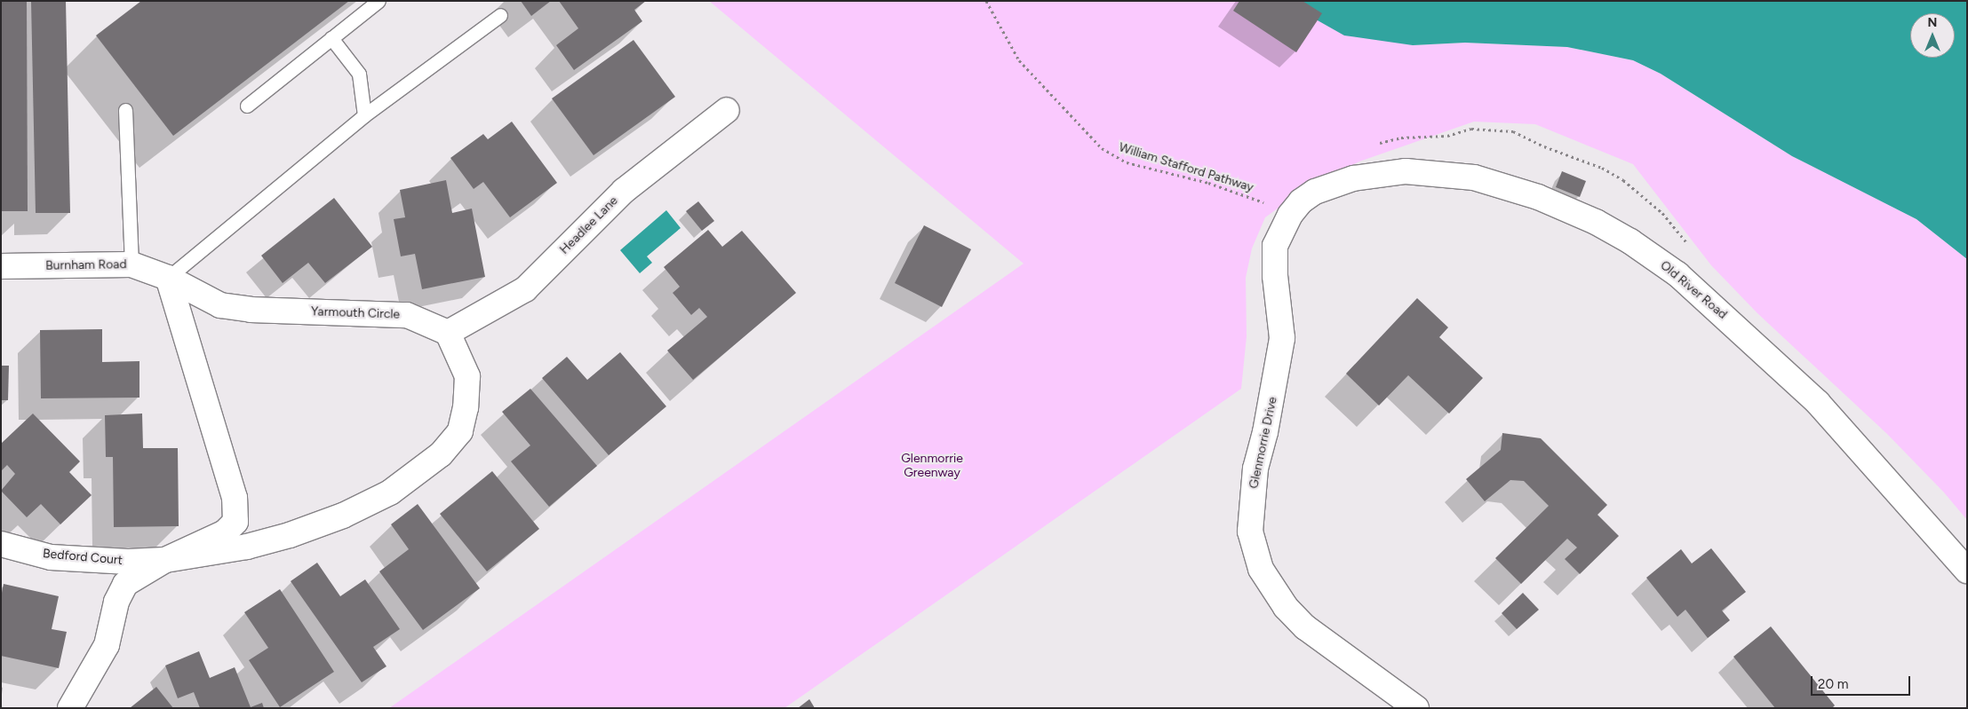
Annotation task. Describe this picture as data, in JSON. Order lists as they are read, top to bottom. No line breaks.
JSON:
{"streets":{"street":["Headlee Lane","Burnham Road","Old River Road","Yarmouth Circle","Glenmorrie Drive","Bedford Court"],"path":["William Stafford Pathway"]},"crossings":[["Headlee Lane","Yarmouth Circle"],["Burnham Road","Yarmouth Circle"],["Old River Road","Glenmorrie Drive"]],"parks":["Glenmorrie Greenway"],"scale_bar":"20 m","north":"top"}
